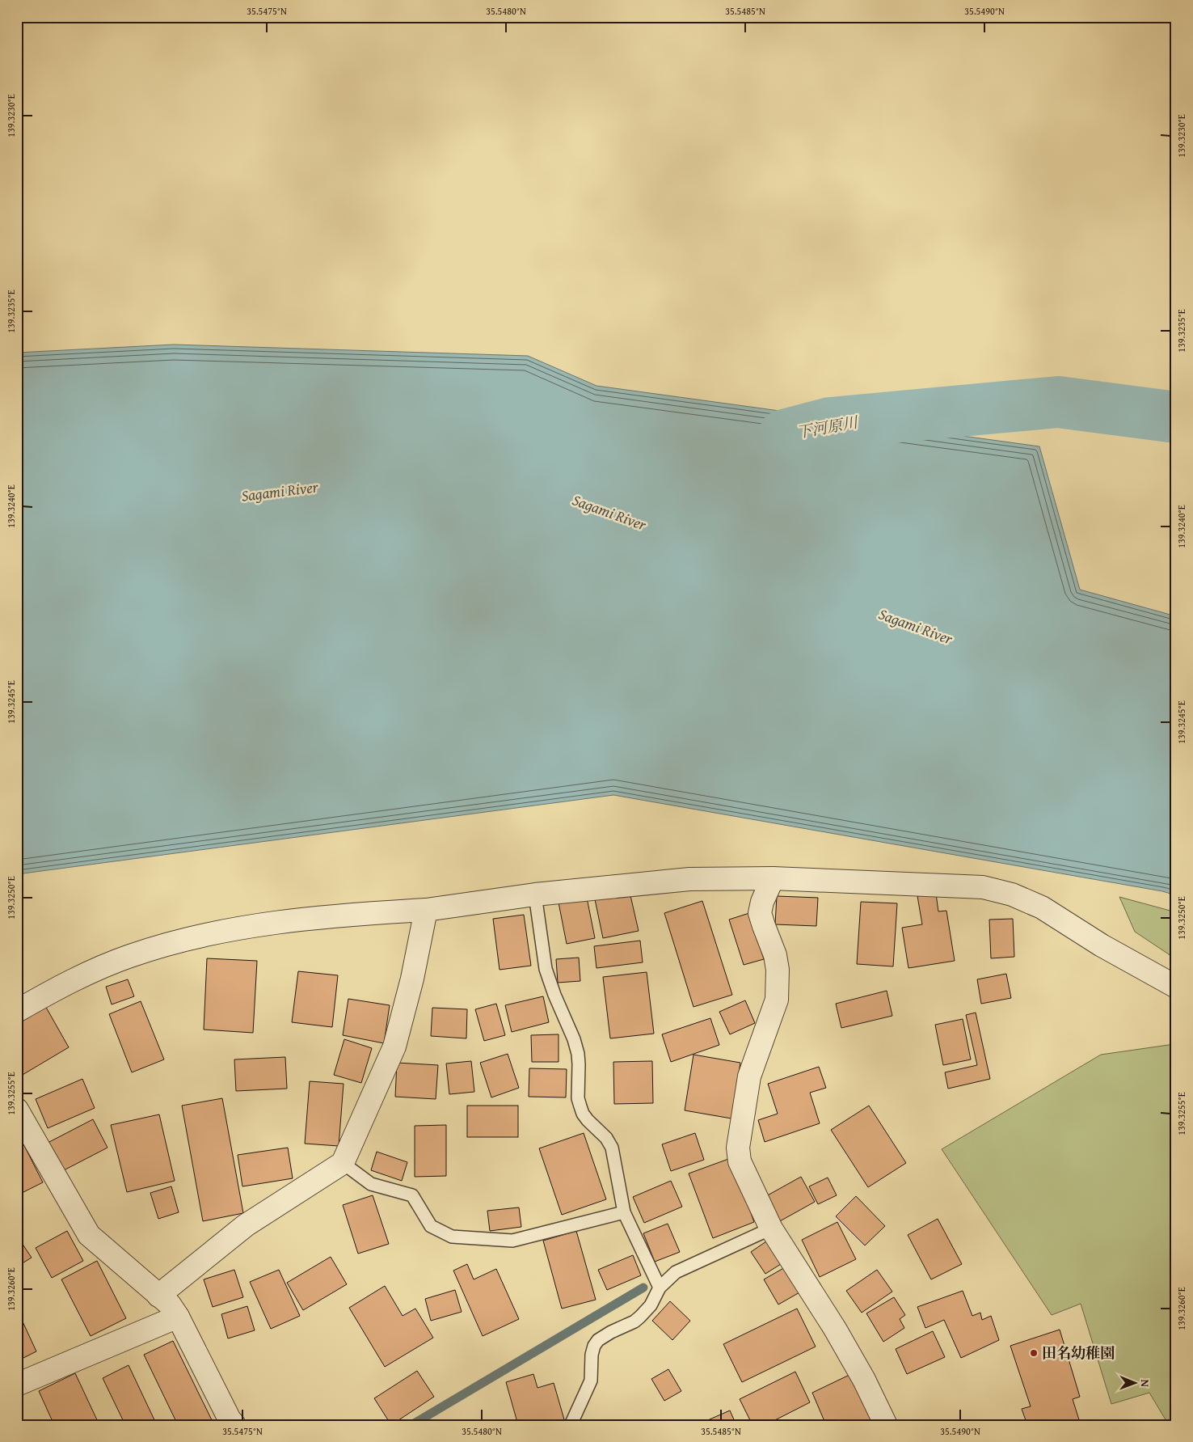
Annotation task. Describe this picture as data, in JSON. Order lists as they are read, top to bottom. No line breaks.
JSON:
{"water":["下河原川","Sagami River"],"places":["田名幼稚園"],"north":"right","coordinates":["35.5475°N","35.5480°N","35.5485°N","35.5490°N","139.3230°E","139.3235°E","139.3240°E","139.3245°E","139.3250°E","139.3255°E","139.3260°E"]}
